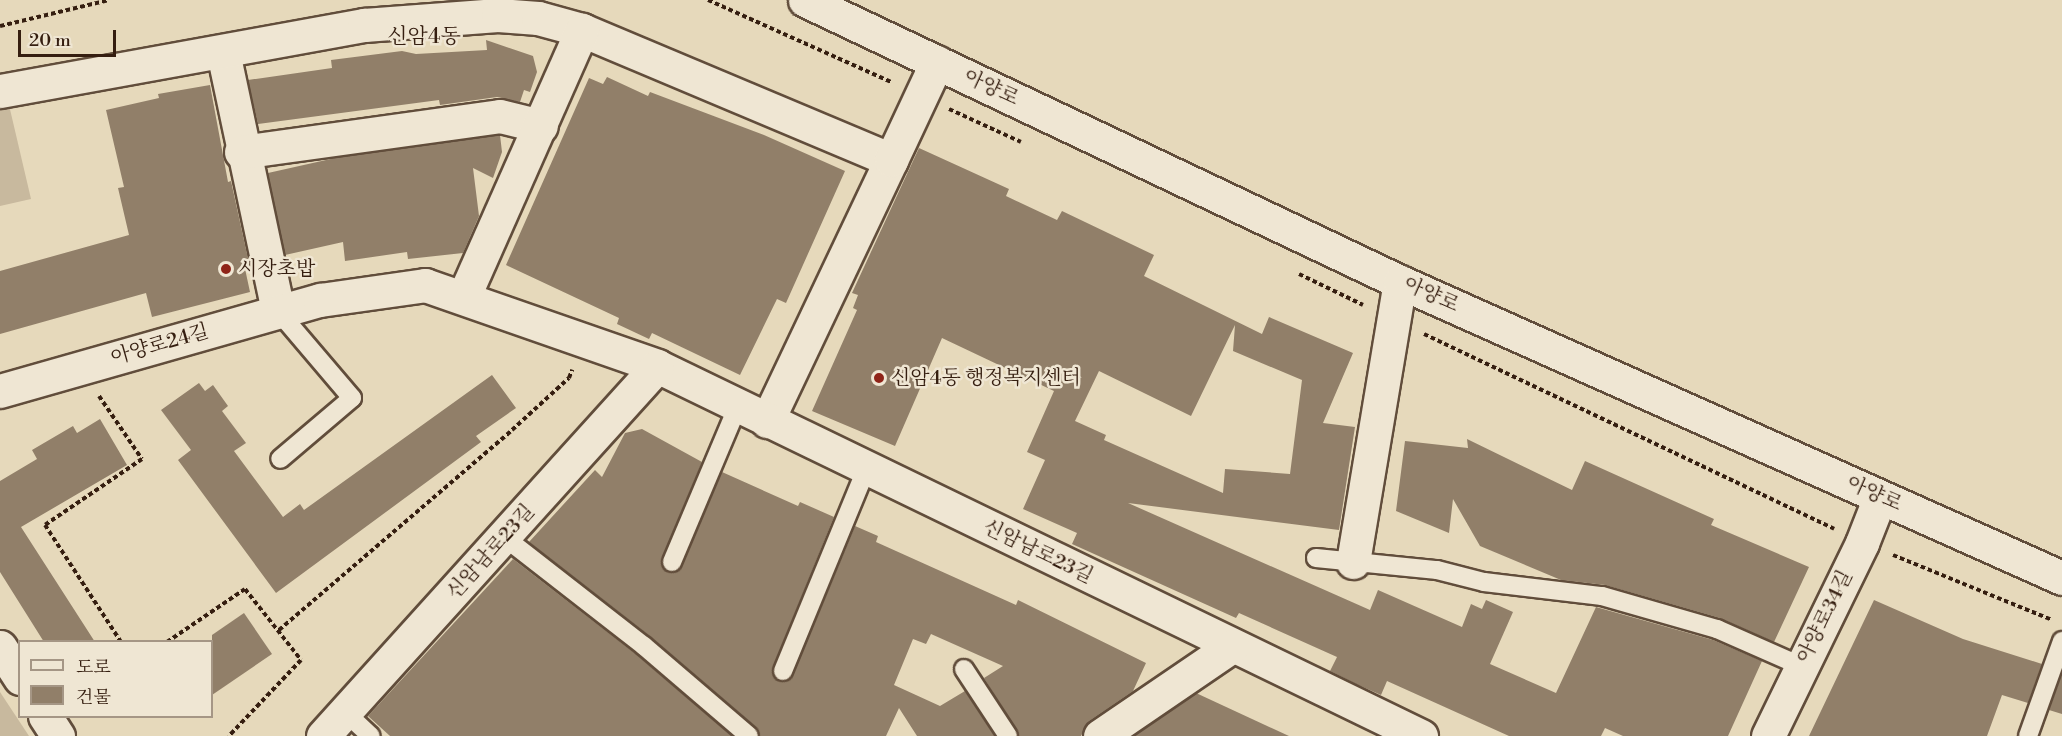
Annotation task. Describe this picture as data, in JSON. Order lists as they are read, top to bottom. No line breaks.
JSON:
{"streets":{"street":["아양로","아양로24길","신암남로23길","아양로34길"]},"crossings":[["아양로","아양로34길"],["아양로24길","신암남로23길"]],"districts":["신암4동"],"places":["시장초밥","신암4동 행정복지센터"],"legend":["도로","건물"],"scale_bar":"20 m"}
